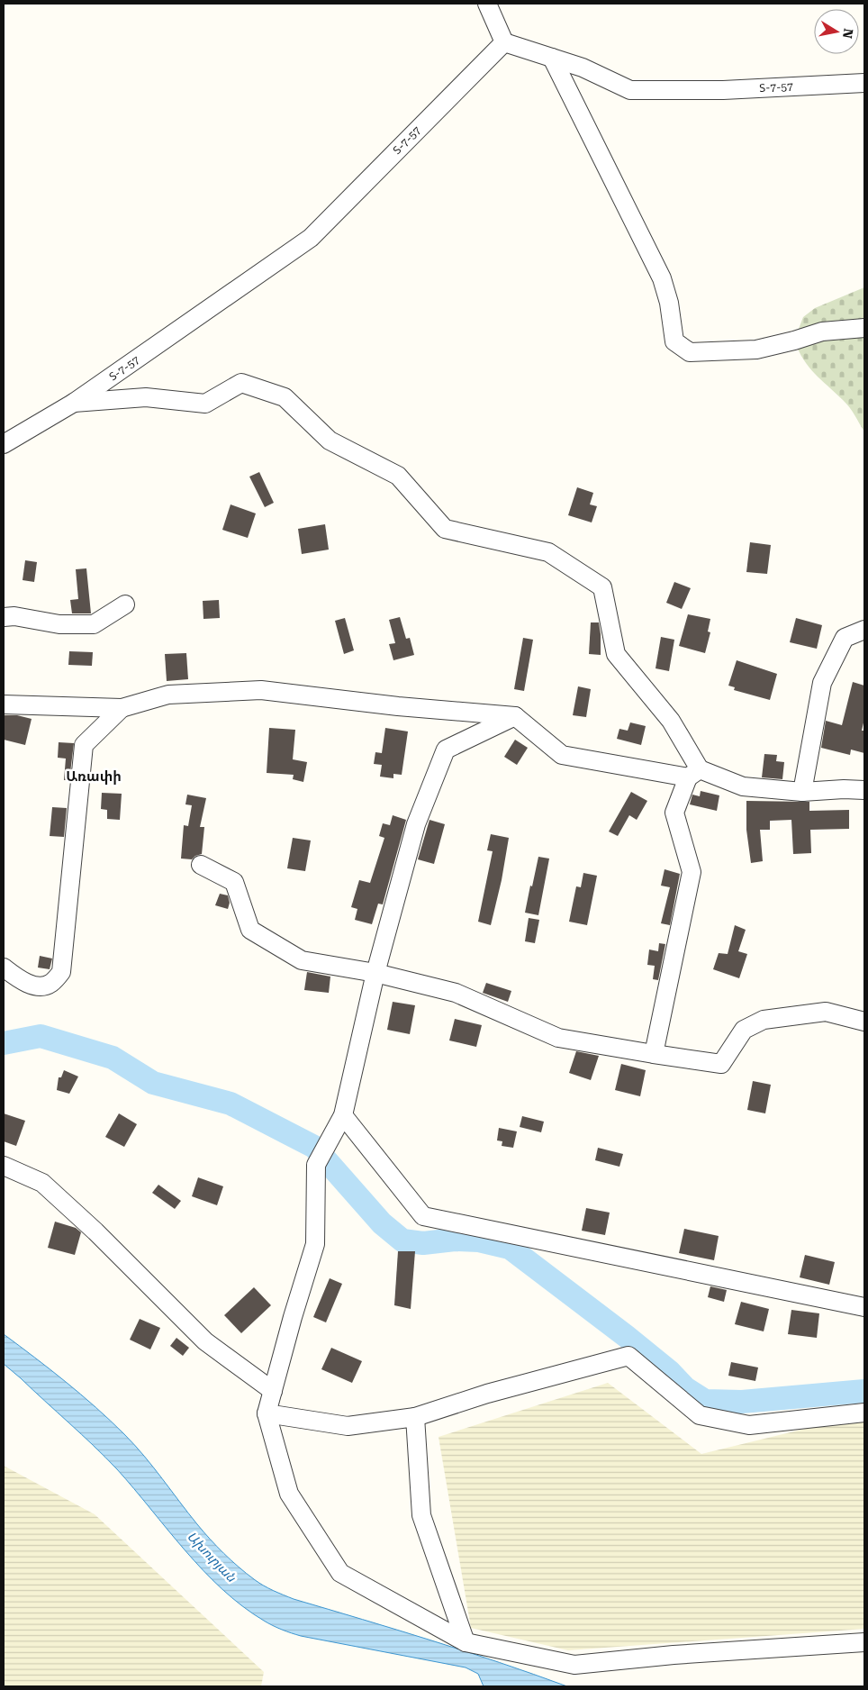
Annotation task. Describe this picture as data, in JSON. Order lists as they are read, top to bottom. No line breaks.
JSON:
{"streets":{"street":["Տ-7-57"]},"districts":["Առափի"],"water":["Ախուրյան"],"north":"right"}
